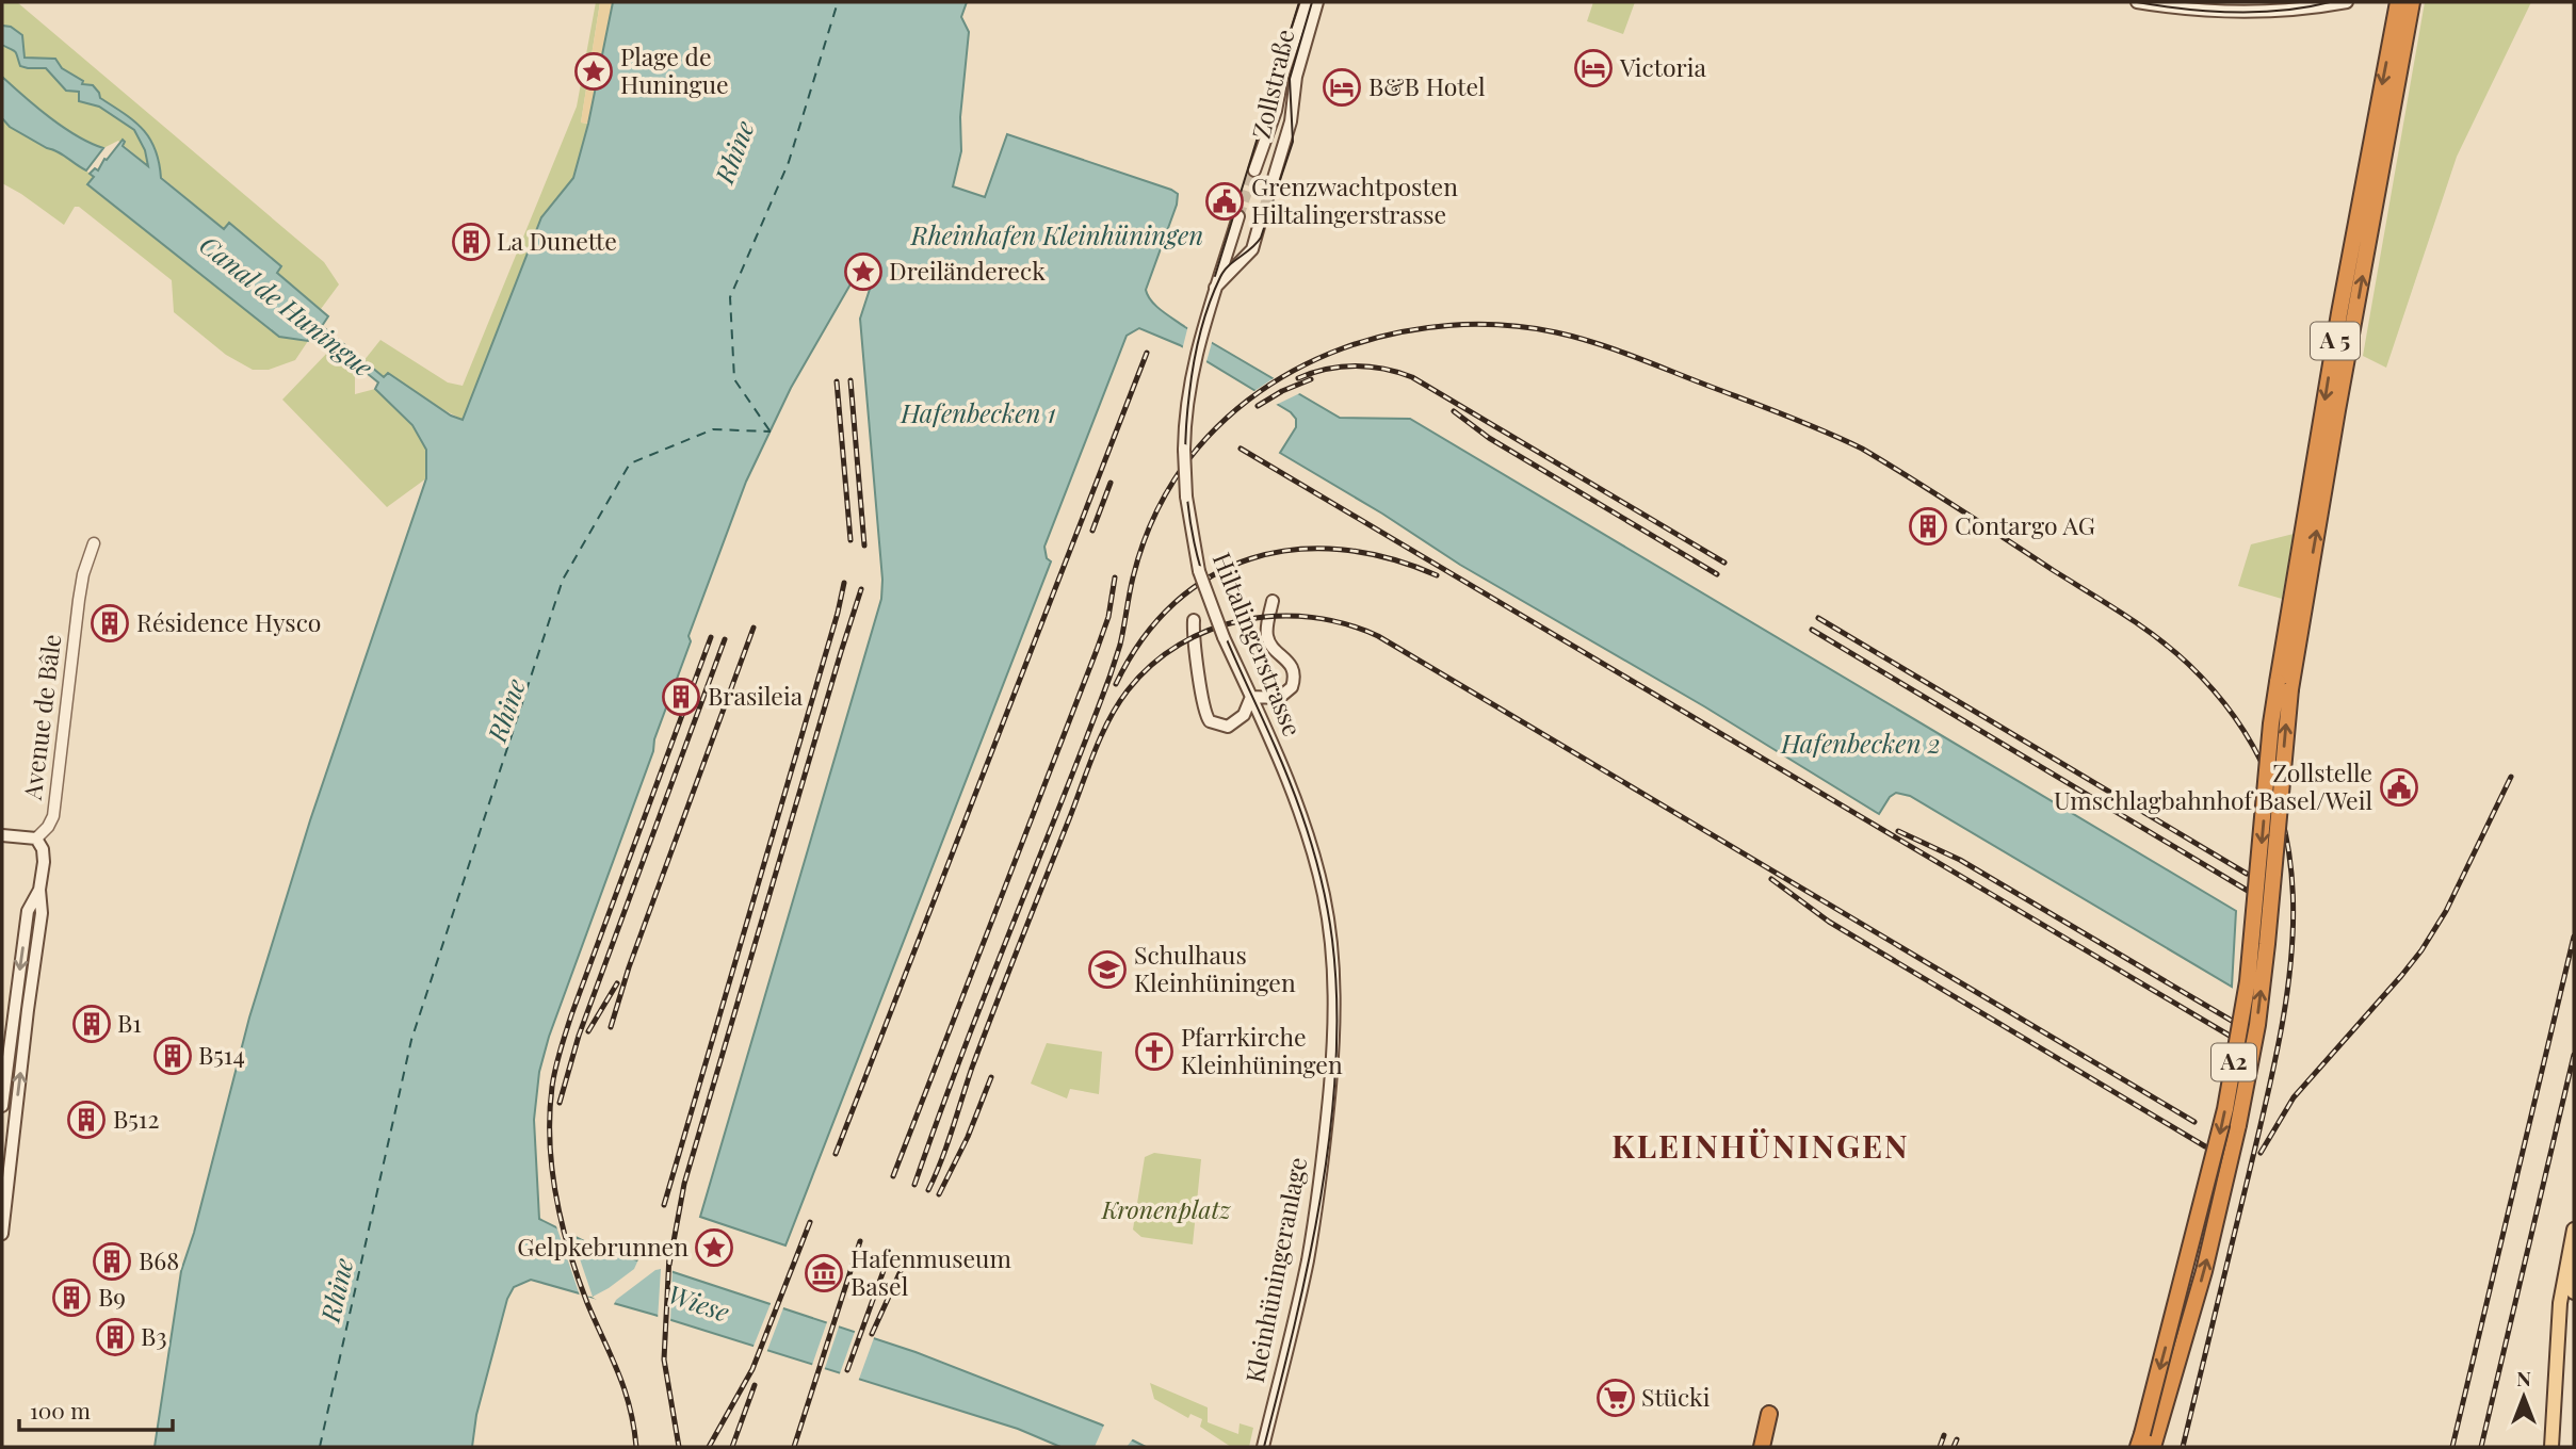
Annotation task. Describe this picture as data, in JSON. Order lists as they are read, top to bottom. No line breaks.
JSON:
{"streets":{"highway":["A 5","A2"],"main road":["Zollstraße","Hiltalingerstrasse","Kleinhüningeranlage"],"street":["Avenue de Bâle"]},"crossings":[["A 5","A2"],["Hiltalingerstrasse","Kleinhüningeranlage"]],"districts":["KLEINHÜNINGEN"],"water":["Rhine","Rheinhafen Kleinhüningen","Canal de Huningue","Hafenbecken 1","Hafenbecken 2","Wiese"],"parks":["Kronenplatz"],"places":{"hotel":["Victoria","B&B Hotel"],"place":["Plage de Huningue","Dreiländereck","Gelpkebrunnen"],"public building":["Grenzwachtposten Hiltalingerstrasse","Zollstelle Umschlagbahnhof Basel/Weil"],"building":["La Dunette","Contargo AG","Résidence Hysco","Brasileia","B1","B514","B512","B68","B9","B3"],"school or university":["Schulhaus Kleinhüningen"],"church":["Pfarrkirche Kleinhüningen"],"museum":["Hafenmuseum Basel"],"supermarket":["Stücki"]},"scale_bar":"100 m","north":"top"}
